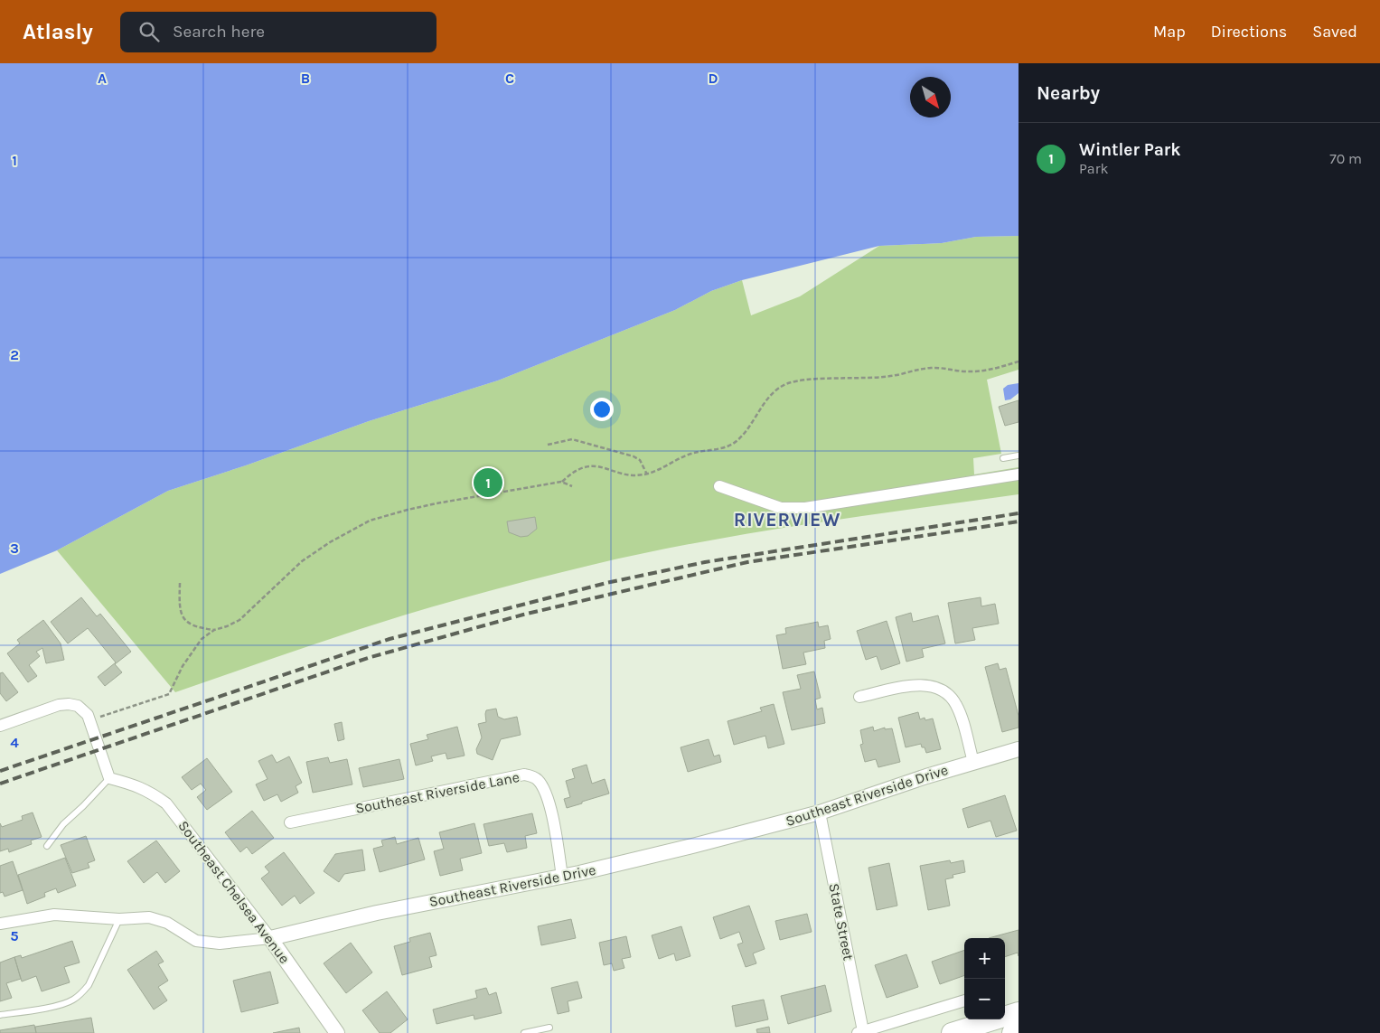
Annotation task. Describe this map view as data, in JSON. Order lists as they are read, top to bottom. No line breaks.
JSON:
{"streets":{"street":["Southeast Riverside Lane","Southeast Riverside Drive","Southeast Chelsea Avenue","State Street"]},"crossings":[["Southeast Riverside Lane","Southeast Riverside Drive"],["Southeast Riverside Drive","Southeast Chelsea Avenue"],["Southeast Riverside Drive","State Street"]],"districts":["RIVERVIEW"],"north":"bottom right","page":{"header":"Atlasly","search":"Search here","nav":["Map","Directions","Saved"],"heading":"Nearby","list":[{"mark":"1","name":"Wintler Park","note":"Park","value":"70 m"}],"pins":"1","map_buttons":["+","−"]},"grid":{"columns":["A","B","C","D"],"rows":["1","2","3","4","5"]}}
